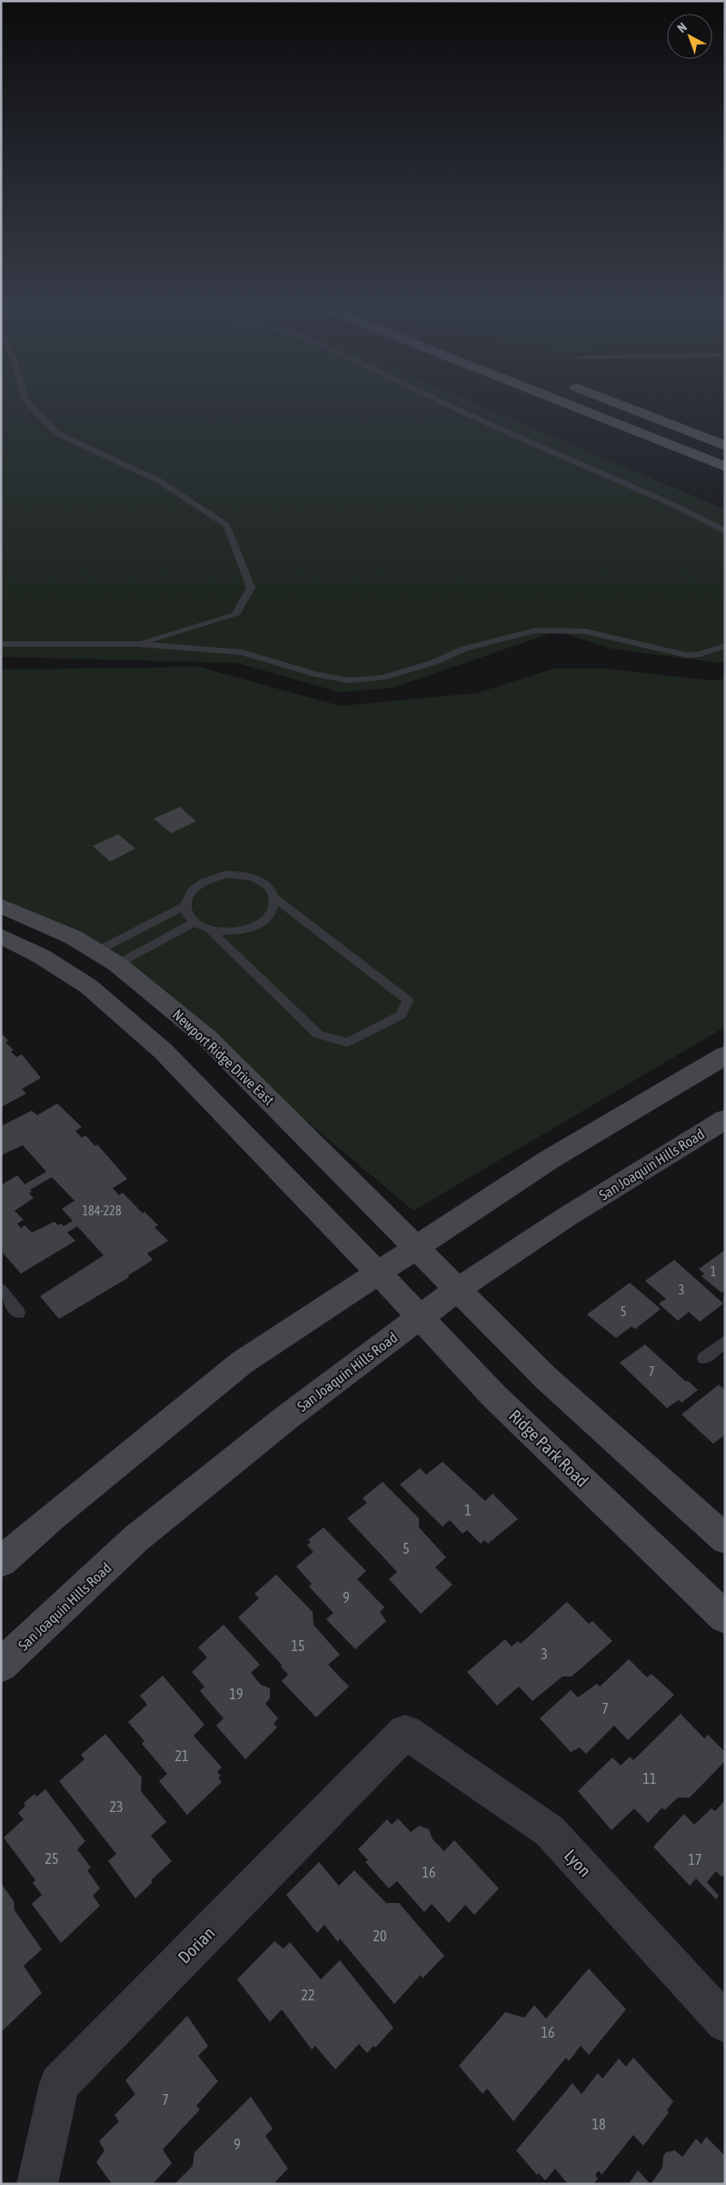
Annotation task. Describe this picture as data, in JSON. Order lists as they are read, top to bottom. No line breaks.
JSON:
{"streets":{"street":["Newport Ridge Drive East","San Joaquin Hills Road","Ridge Park Road","Lyon","Dorian"]},"crossings":[["San Joaquin Hills Road","Ridge Park Road"],["Lyon","Dorian"]],"house_numbers":["184-228","1","3","5","7","1","5","9","15","3","19","7","21","11","23","25","17","16","20","22","16","7","18","9"],"north":"top left"}
